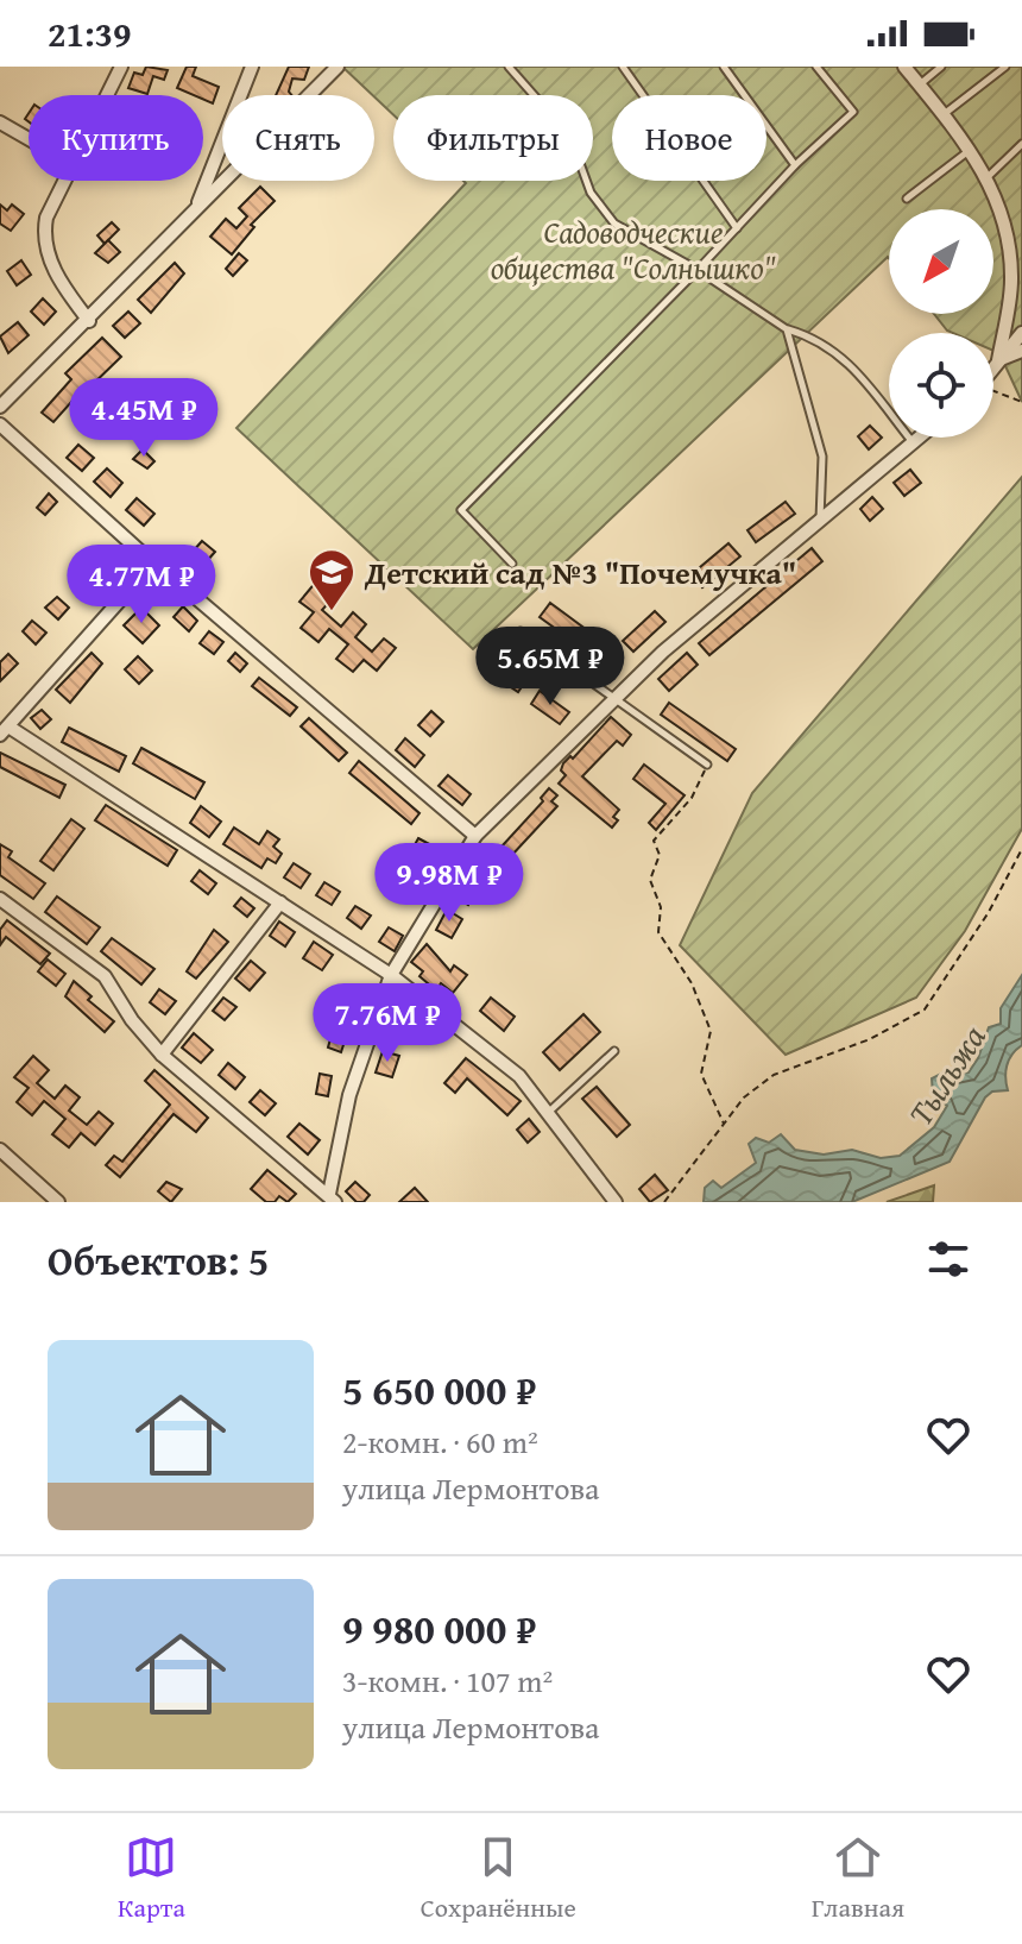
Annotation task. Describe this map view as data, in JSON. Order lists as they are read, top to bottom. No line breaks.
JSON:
{"water":["Тыльжа"],"parks":["Садоводческие общества \"Солнышко\""],"places":{"school or university":["Детский сад №3 \"Почемучка\""]},"north":"bottom left","page":{"status":"21:39","chip":["Купить","Снять","Фильтры","Новое"],"price":["4.45M ₽","4.77M ₽","5.65M ₽","9.98M ₽","7.76M ₽"],"heading":"Объектов: 5","list":[{"name":"5 650 000 ₽","note":"2-комн. · 60 m² · улица Лермонтова"},{"name":"9 980 000 ₽","note":"3-комн. · 107 m² · улица Лермонтова"}],"tabs":["Карта","Сохранённые","Главная"]}}
